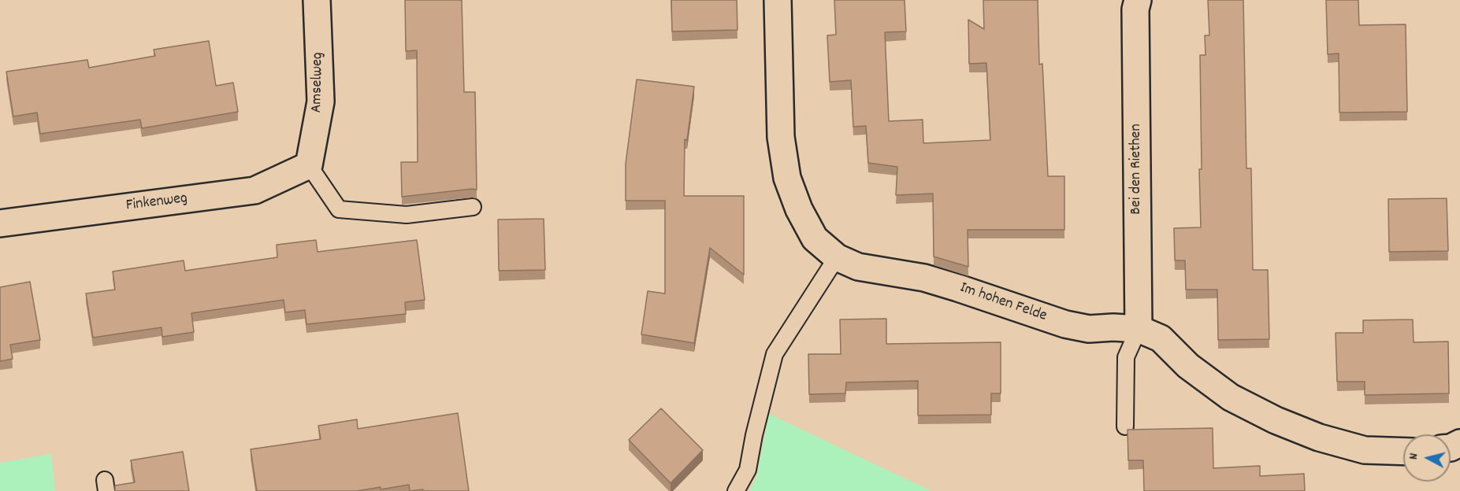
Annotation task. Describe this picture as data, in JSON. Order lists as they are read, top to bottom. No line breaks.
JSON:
{"streets":{"street":["Amselweg","Bei den Riethen","Finkenweg","Im hohen Felde"]},"crossings":[["Amselweg","Finkenweg"],["Bei den Riethen","Im hohen Felde"]],"north":"left"}
